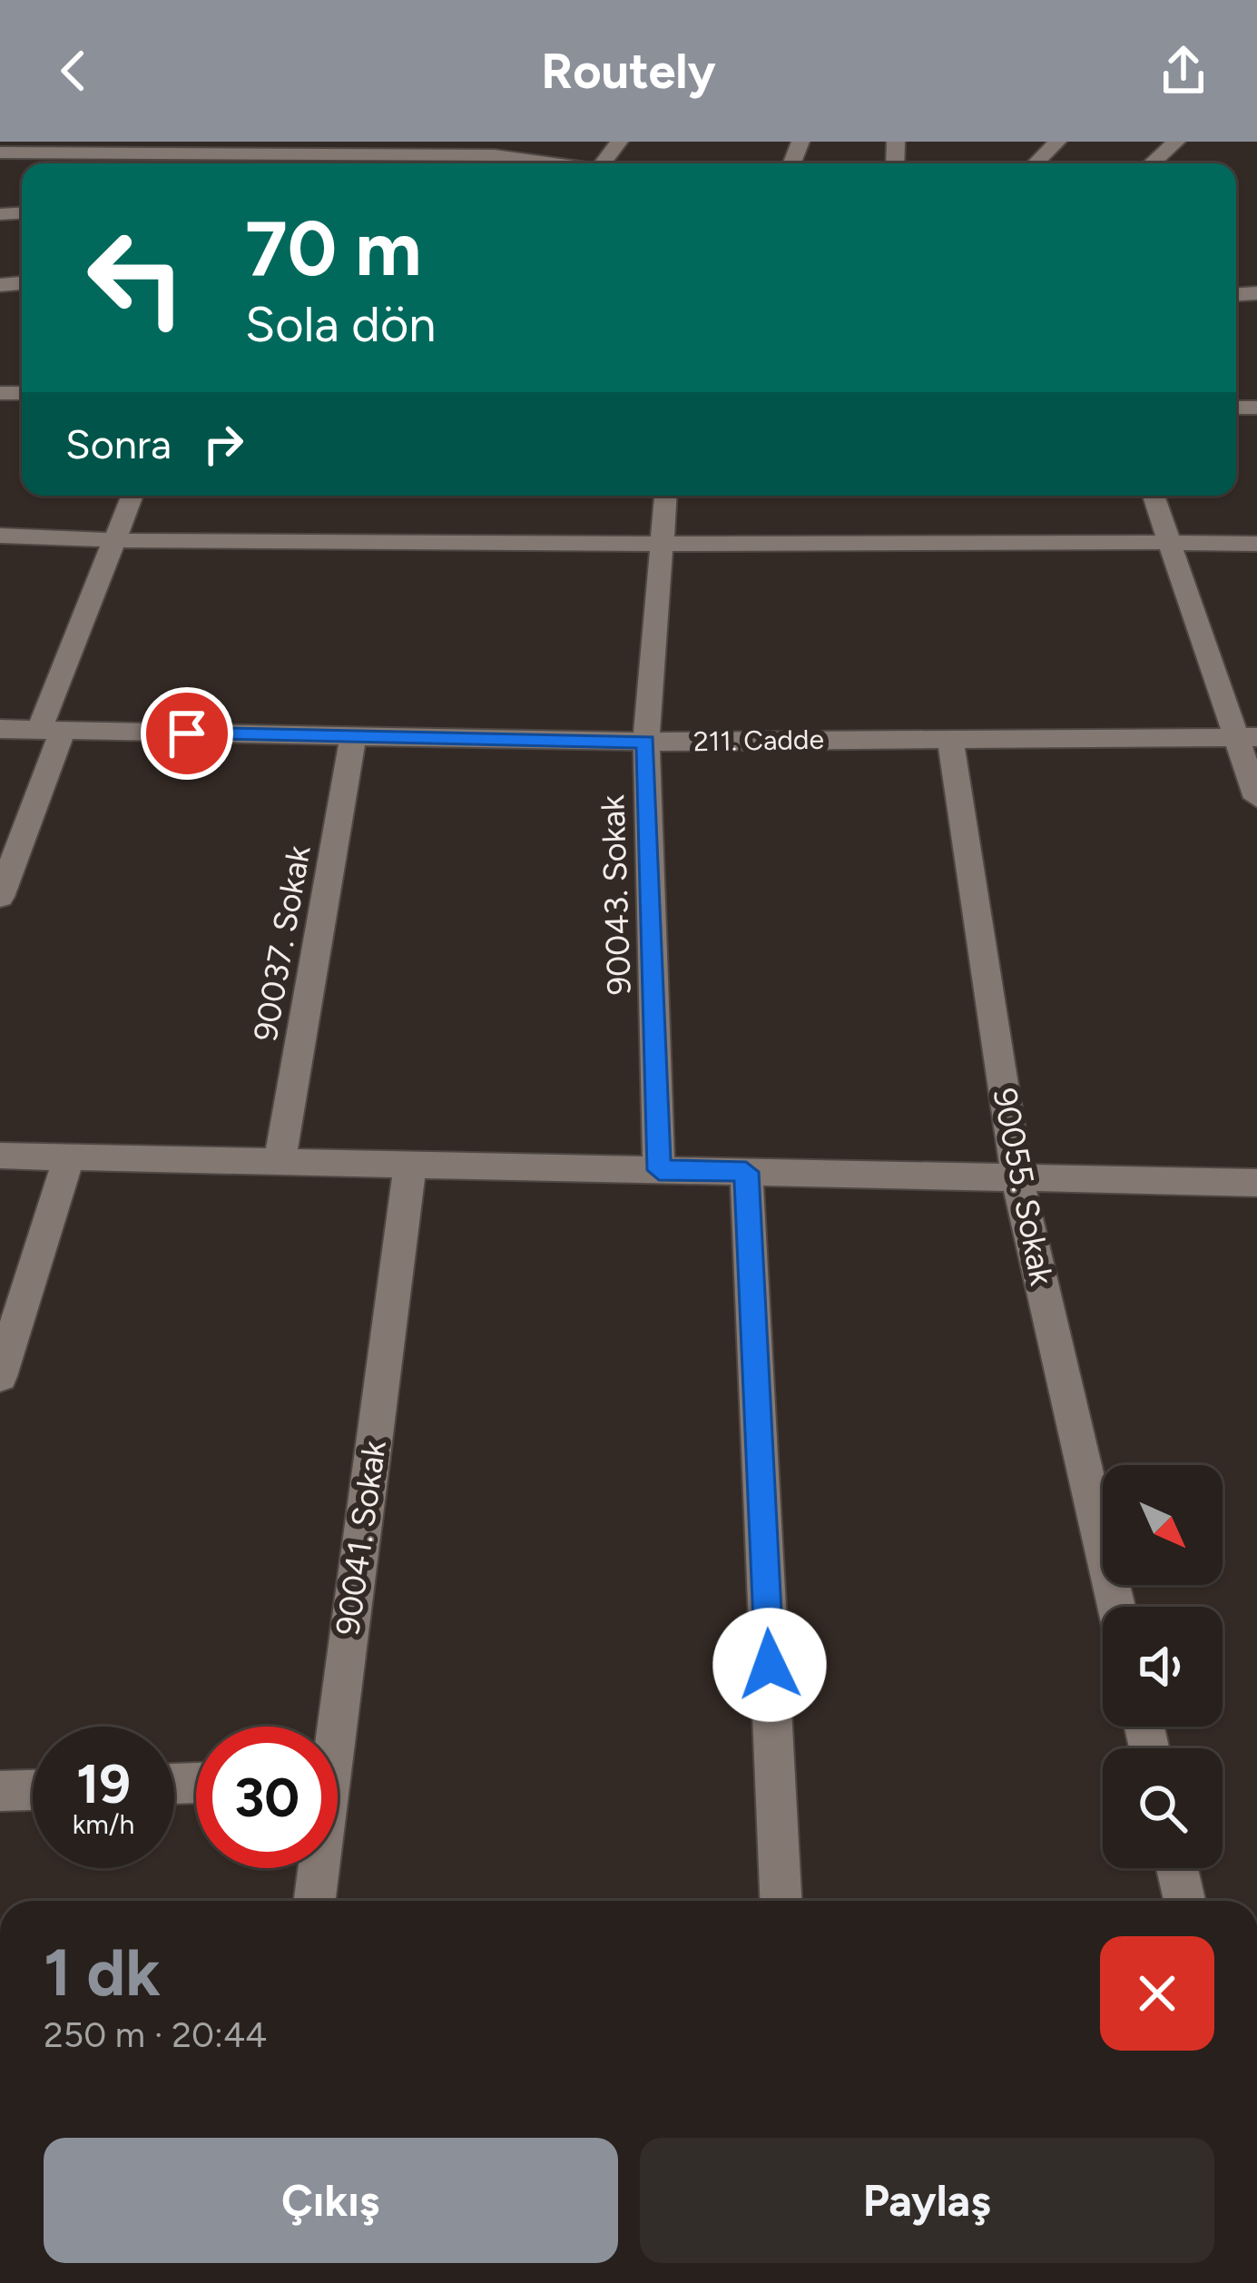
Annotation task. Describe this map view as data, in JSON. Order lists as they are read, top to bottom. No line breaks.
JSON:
{"streets":{"street":["211. Cadde","90043. Sokak","90037. Sokak","90055. Sokak","90041. Sokak"]},"crossings":[["211. Cadde","90043. Sokak"],["211. Cadde","90037. Sokak"],["211. Cadde","90055. Sokak"]],"north":"bottom right","page":{"header":"Routely","turn":["70 m","Sola dön"],"then":"Sonra","speed":"19 km/h","limit":"30","heading":["1 dk","250 m · 20:44"],"buttons":["Çıkış","Paylaş"]}}
